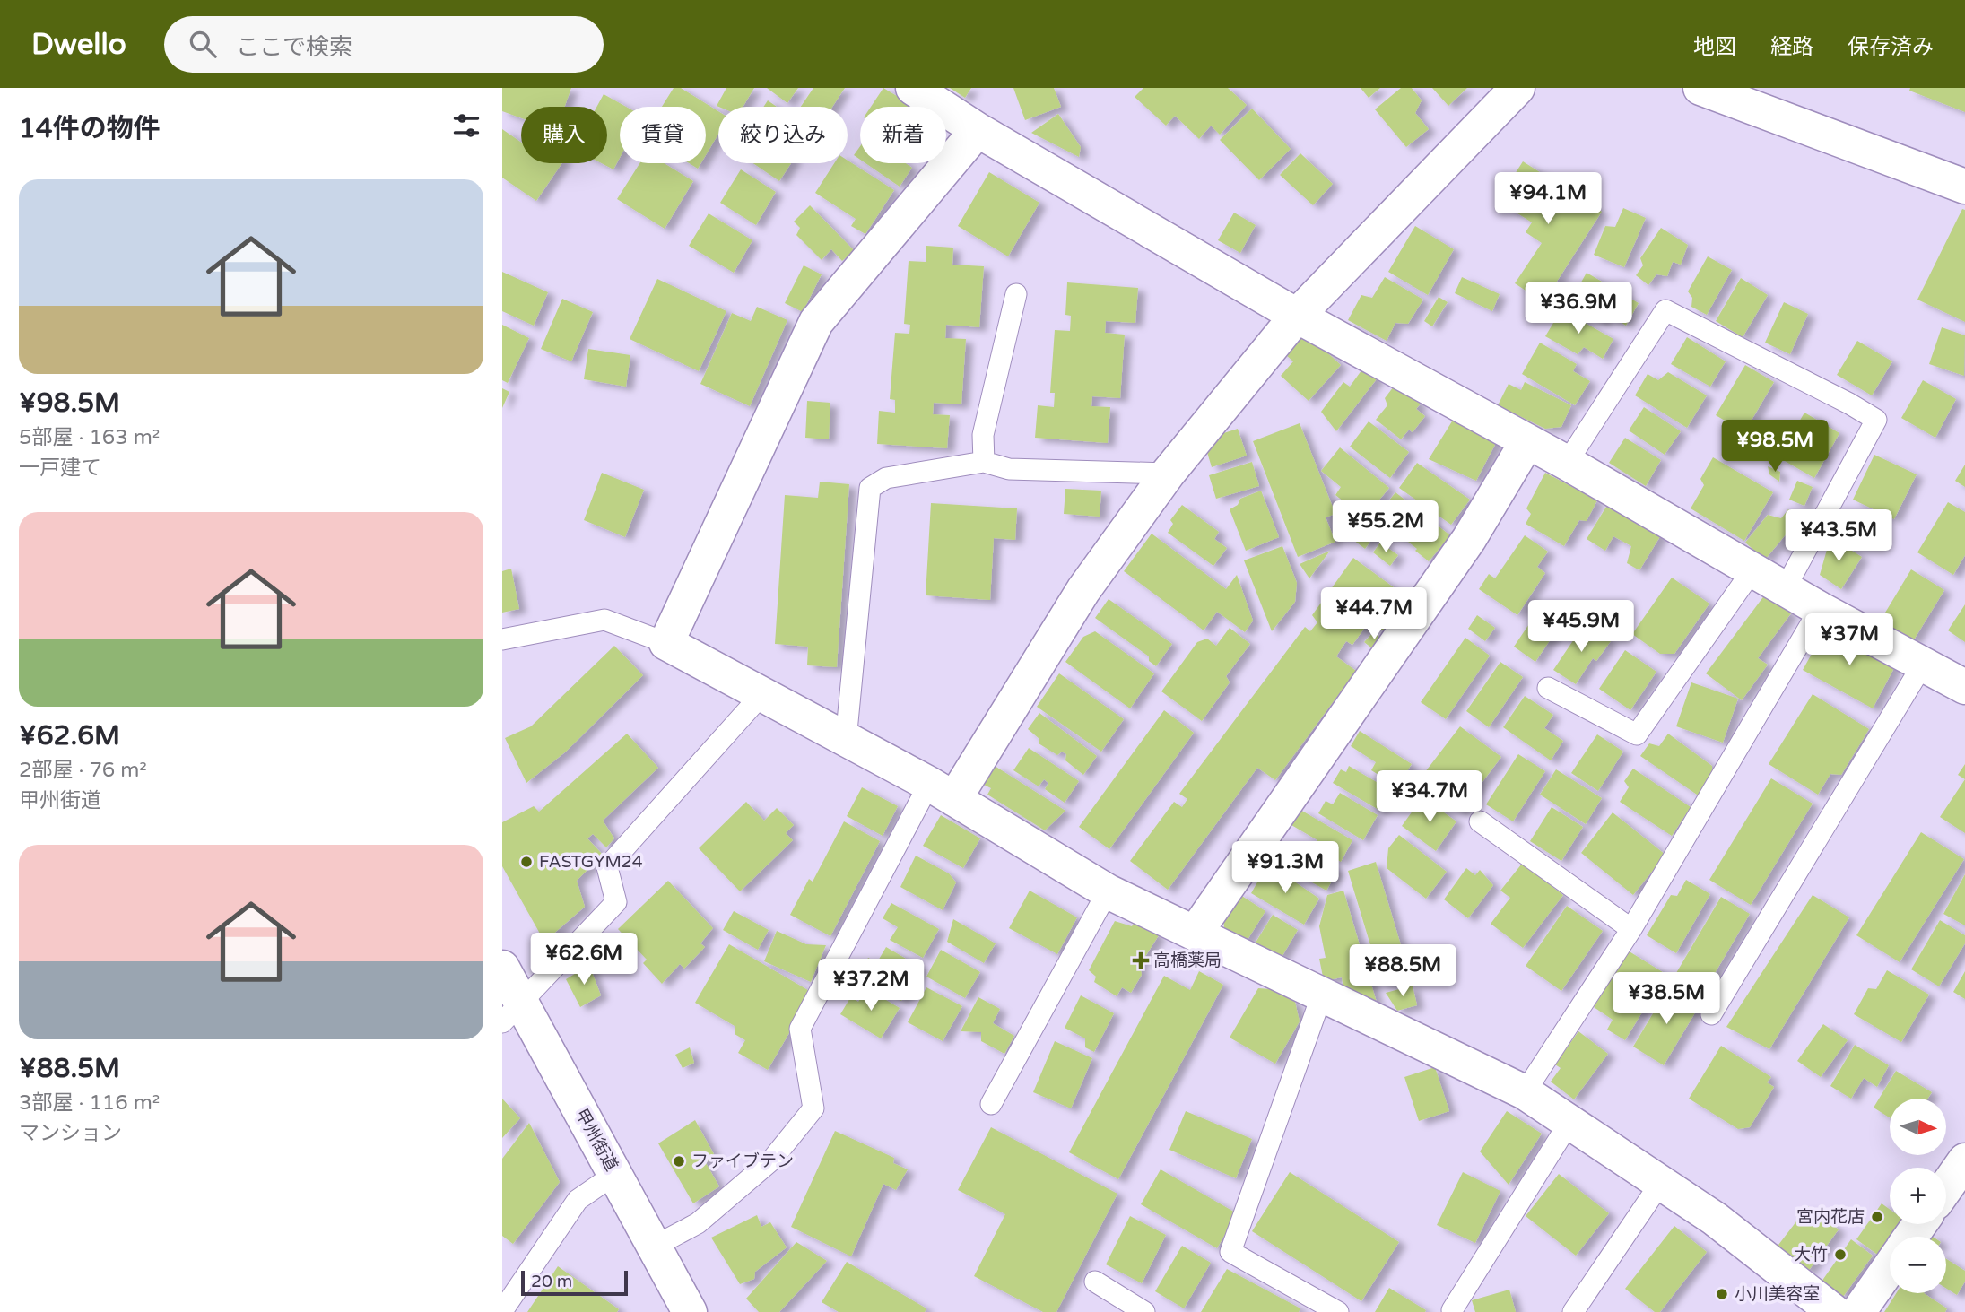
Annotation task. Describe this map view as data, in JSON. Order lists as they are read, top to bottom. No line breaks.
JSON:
{"streets":{"main road":["甲州街道"]},"places":{"other":["FASTGYM24","ファイブテン","宮内花店","大竹","小川美容室"],"health":["高橋薬局"]},"scale_bar":"20 m","north":"right","page":{"header":"Dwello","search":"ここで検索","nav":["地図","経路","保存済み"],"heading":"14件の物件","chip":["購入","賃貸","絞り込み","新着"],"list":[{"name":"¥98.5M","note":"5部屋 · 163 m² · 一戸建て"},{"name":"¥62.6M","note":"2部屋 · 76 m² · 甲州街道"},{"name":"¥88.5M","note":"3部屋 · 116 m² · マンション"}],"price":["¥94.1M","¥36.9M","¥98.5M","¥55.2M","¥43.5M","¥44.7M","¥45.9M","¥37M","¥34.7M","¥91.3M","¥62.6M","¥88.5M","¥37.2M","¥38.5M"],"map_buttons":["+","−"],"scale":"20 m"}}
